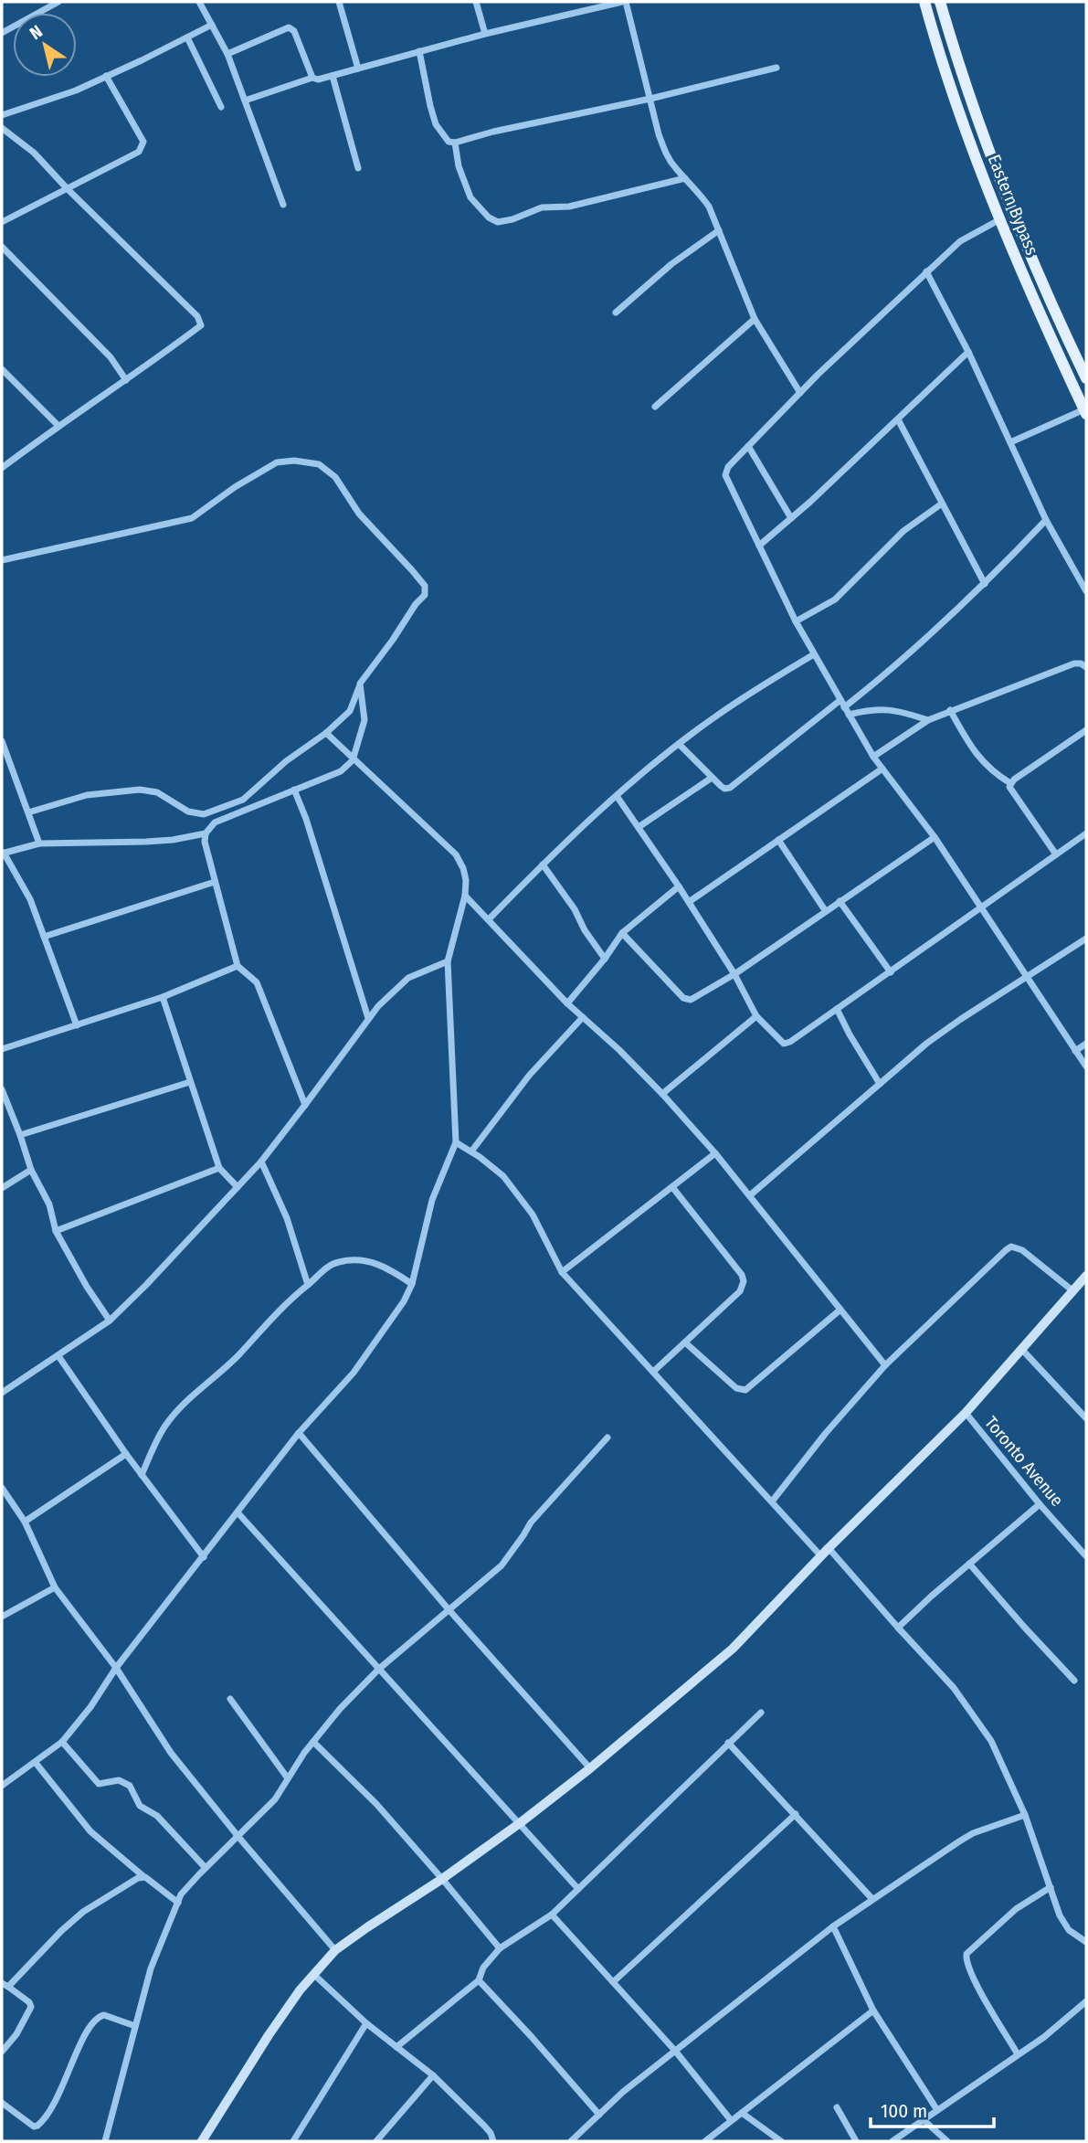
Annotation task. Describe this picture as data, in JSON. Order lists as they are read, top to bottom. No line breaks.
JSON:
{"streets":{"main road":["Eastern Bypass"],"street":["Toronto Avenue"]},"scale_bar":"100 m","north":"top left"}
